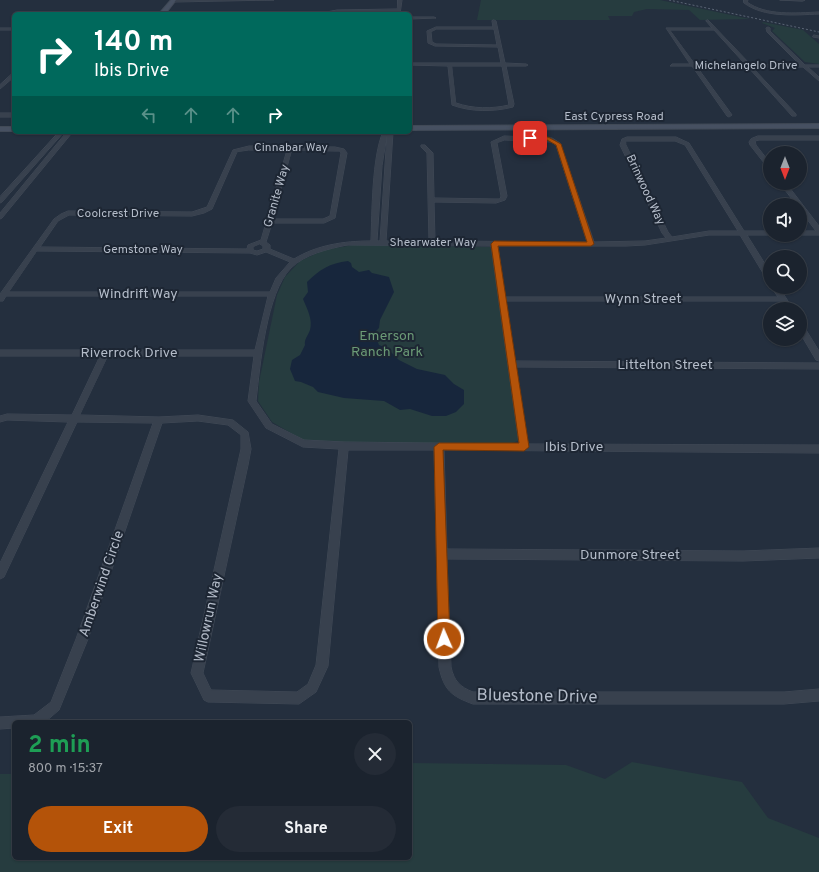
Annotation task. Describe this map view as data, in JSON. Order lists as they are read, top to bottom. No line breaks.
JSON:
{"streets":{"street":["Michelangelo Drive","East Cypress Road","Cinnabar Way","Brinwood Way","Granite Way","Coolcrest Drive","Shearwater Way","Gemstone Way","Windrift Way","Wynn Street","Riverrock Drive","Littelton Street","Ibis Drive","Dunmore Street","Amberwind Circle","Willowrun Way","Bluestone Drive"]},"crossings":[["Cinnabar Way","Granite Way"],["Cinnabar Way","Coolcrest Drive"],["Brinwood Way","Shearwater Way"],["Coolcrest Drive","Gemstone Way"],["Coolcrest Drive","Windrift Way"],["Shearwater Way","Windrift Way"],["Shearwater Way","Riverrock Drive"],["Shearwater Way","Ibis Drive"],["Riverrock Drive","Ibis Drive"],["Ibis Drive","Willowrun Way"],["Ibis Drive","Bluestone Drive"],["Dunmore Street","Bluestone Drive"],["Amberwind Circle","Willowrun Way"]],"parks":["Emerson Ranch Park"],"north":"bottom","page":{"turn":["140 m","Ibis Drive"],"heading":["2 min","800 m · 15:37"],"buttons":["Exit","Share"]}}
